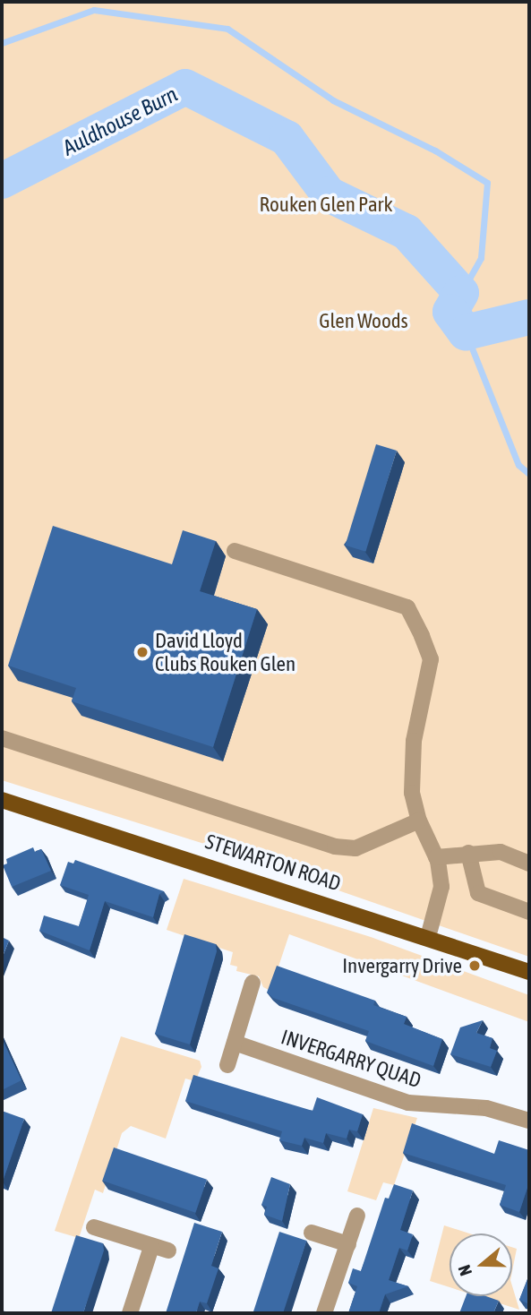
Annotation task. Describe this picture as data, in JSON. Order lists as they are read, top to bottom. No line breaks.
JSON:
{"streets":{"main road":["STEWARTON ROAD"],"street":["INVERGARRY QUAD"]},"water":["Auldhouse Burn"],"parks":["Rouken Glen Park","Glen Woods"],"places":["David Lloyd Clubs Rouken Glen","Invergarry Drive"],"north":"left"}
